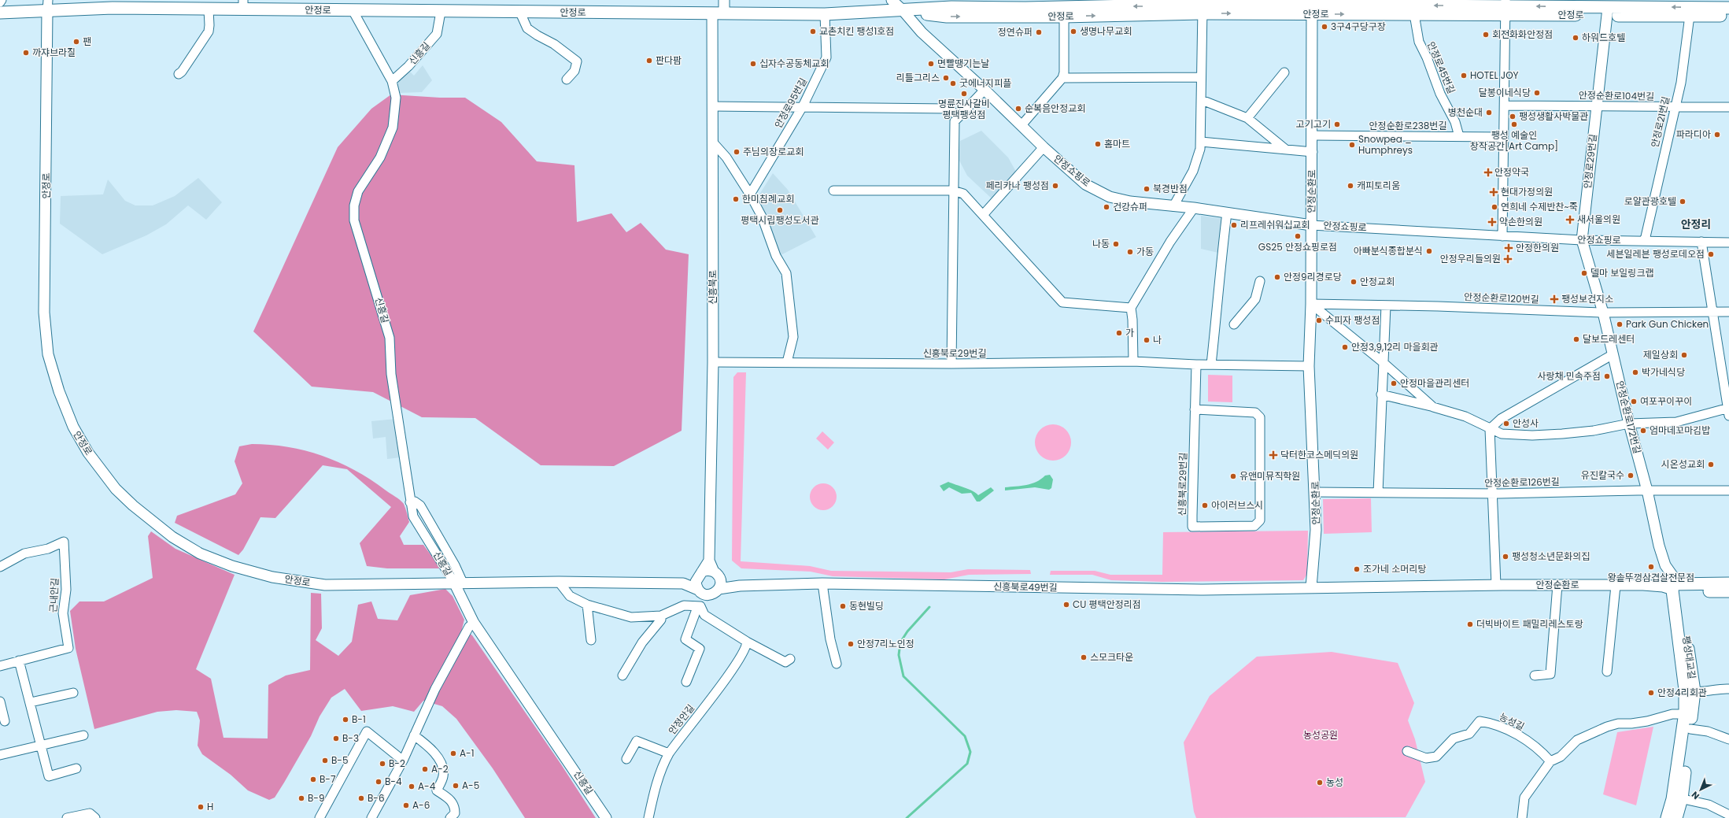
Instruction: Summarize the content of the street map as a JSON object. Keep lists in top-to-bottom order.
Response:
{
  "streets": {
    "main road": ["안정로", "안정순환로", "팽성대교길"],
    "street": [
      "신흥길",
      "안정로45번길",
      "안정순환로104번길",
      "안정로95번길",
      "안정로21번길",
      "안정순환로238번길",
      "안정로29번길",
      "안정쇼핑로",
      "신흥북로",
      "안정순환로120번길",
      "신흥북로29번길",
      "안정순환로172번길",
      "안정순환로126번길",
      "신흥북로49번길",
      "근내안길",
      "안정안길",
      "농성길"
    ]
  },
  "crossings": [
    ["안정로", "신흥길"],
    ["안정로", "안정로45번길"],
    ["안정로", "안정로95번길"],
    ["안정로", "안정로21번길"],
    ["안정로", "안정로29번길"],
    ["안정로", "안정쇼핑로"],
    ["안정로", "안정순환로"],
    ["안정로", "신흥북로"],
    ["안정로45번길", "안정순환로238번길"],
    ["안정순환로104번길", "안정로21번길"],
    ["안정순환로104번길", "안정로29번길"],
    ["안정로21번길", "안정쇼핑로"],
    ["안정순환로238번길", "안정순환로"],
    ["안정로29번길", "안정쇼핑로"],
    ["안정로29번길", "안정순환로172번길"],
    ["안정쇼핑로", "안정순환로"],
    ["안정쇼핑로", "안정순환로172번길"],
    ["안정순환로", "안정순환로120번길"],
    ["안정순환로", "신흥북로29번길"],
    ["안정순환로", "안정순환로172번길"],
    ["안정순환로", "안정순환로126번길"],
    ["안정순환로", "신흥북로49번길"],
    ["안정순환로", "팽성대교길"],
    ["신흥북로", "신흥북로29번길"],
    ["안정순환로120번길", "안정순환로172번길"],
    ["안정순환로172번길", "안정순환로126번길"],
    ["안정순환로172번길", "팽성대교길"]
  ],
  "districts": ["안정리"],
  "parks": ["농성공원"],
  "places": {
    "other": [
      "3구4구당구장",
      "교촌치킨 팽성1호점",
      "생명나무교회",
      "정연슈퍼",
      "회전화화안정점",
      "하워드호텔",
      "팬",
      "까쟈브라질",
      "판다팜",
      "십자수공동체교회",
      "면빨땡기는날",
      "HOTEL JOY",
      "리틀그리스",
      "굿에너지피플",
      "달봉이네식당",
      "명륜진사갈비 평택팽성점",
      "순복음안정교회",
      "병천순대",
      "팽성생활사박물관",
      "고기고기",
      "팽성 예술인 창작공간[Art Camp]",
      "파라디아",
      "홈마트",
      "Snowpea _ Humphreys",
      "주님의장로교회",
      "페리카나 팽성점",
      "캐피토리움",
      "북경반점",
      "한미침례교회",
      "로얄관광호텔",
      "건강슈퍼",
      "연희네 수제반찬~죽",
      "평택시립팽성도서관",
      "리프레쉬워십교회",
      "GS25 안정쇼핑로점",
      "나동",
      "아빠분식종합분식",
      "가동",
      "세븐일레븐 팽성로데오점",
      "델마 보일링크랩",
      "안정9리경로당",
      "안정교회",
      "수피자 팽성점",
      "Park Gun Chicken",
      "가",
      "달보드레센터",
      "나",
      "안정3,9,12리 마을회관",
      "제일상회",
      "박가네식당",
      "사랑채 민속주점",
      "안정마을관리센터",
      "여포꾸이꾸이",
      "안성사",
      "엄마네꼬마김밥",
      "시온성교회",
      "유진칼국수",
      "유앤미뮤직학원",
      "아이러브스시",
      "팽성청소년문화의집",
      "왕솥뚜껑삼겹살전문점",
      "조가네 소머리탕",
      "CU 평택안정리점",
      "동현빌딩",
      "더빅바이트 패밀리레스토랑",
      "안정7리노인정",
      "스모크타운",
      "안정4리회관",
      "B-1",
      "B-3",
      "A-1",
      "B-5",
      "B-2",
      "A-2",
      "B-7",
      "B-4",
      "농성",
      "A-5",
      "A-4",
      "B-9",
      "B-6",
      "A-6",
      "H"
    ],
    "health": [
      "안정약국",
      "현대가정의원",
      "새서울의원",
      "약손한의원",
      "안정한의원",
      "안정우리들의원",
      "팽성보건지소",
      "닥터한코스메딕의원"
    ]
  },
  "north": "bottom left"
}
